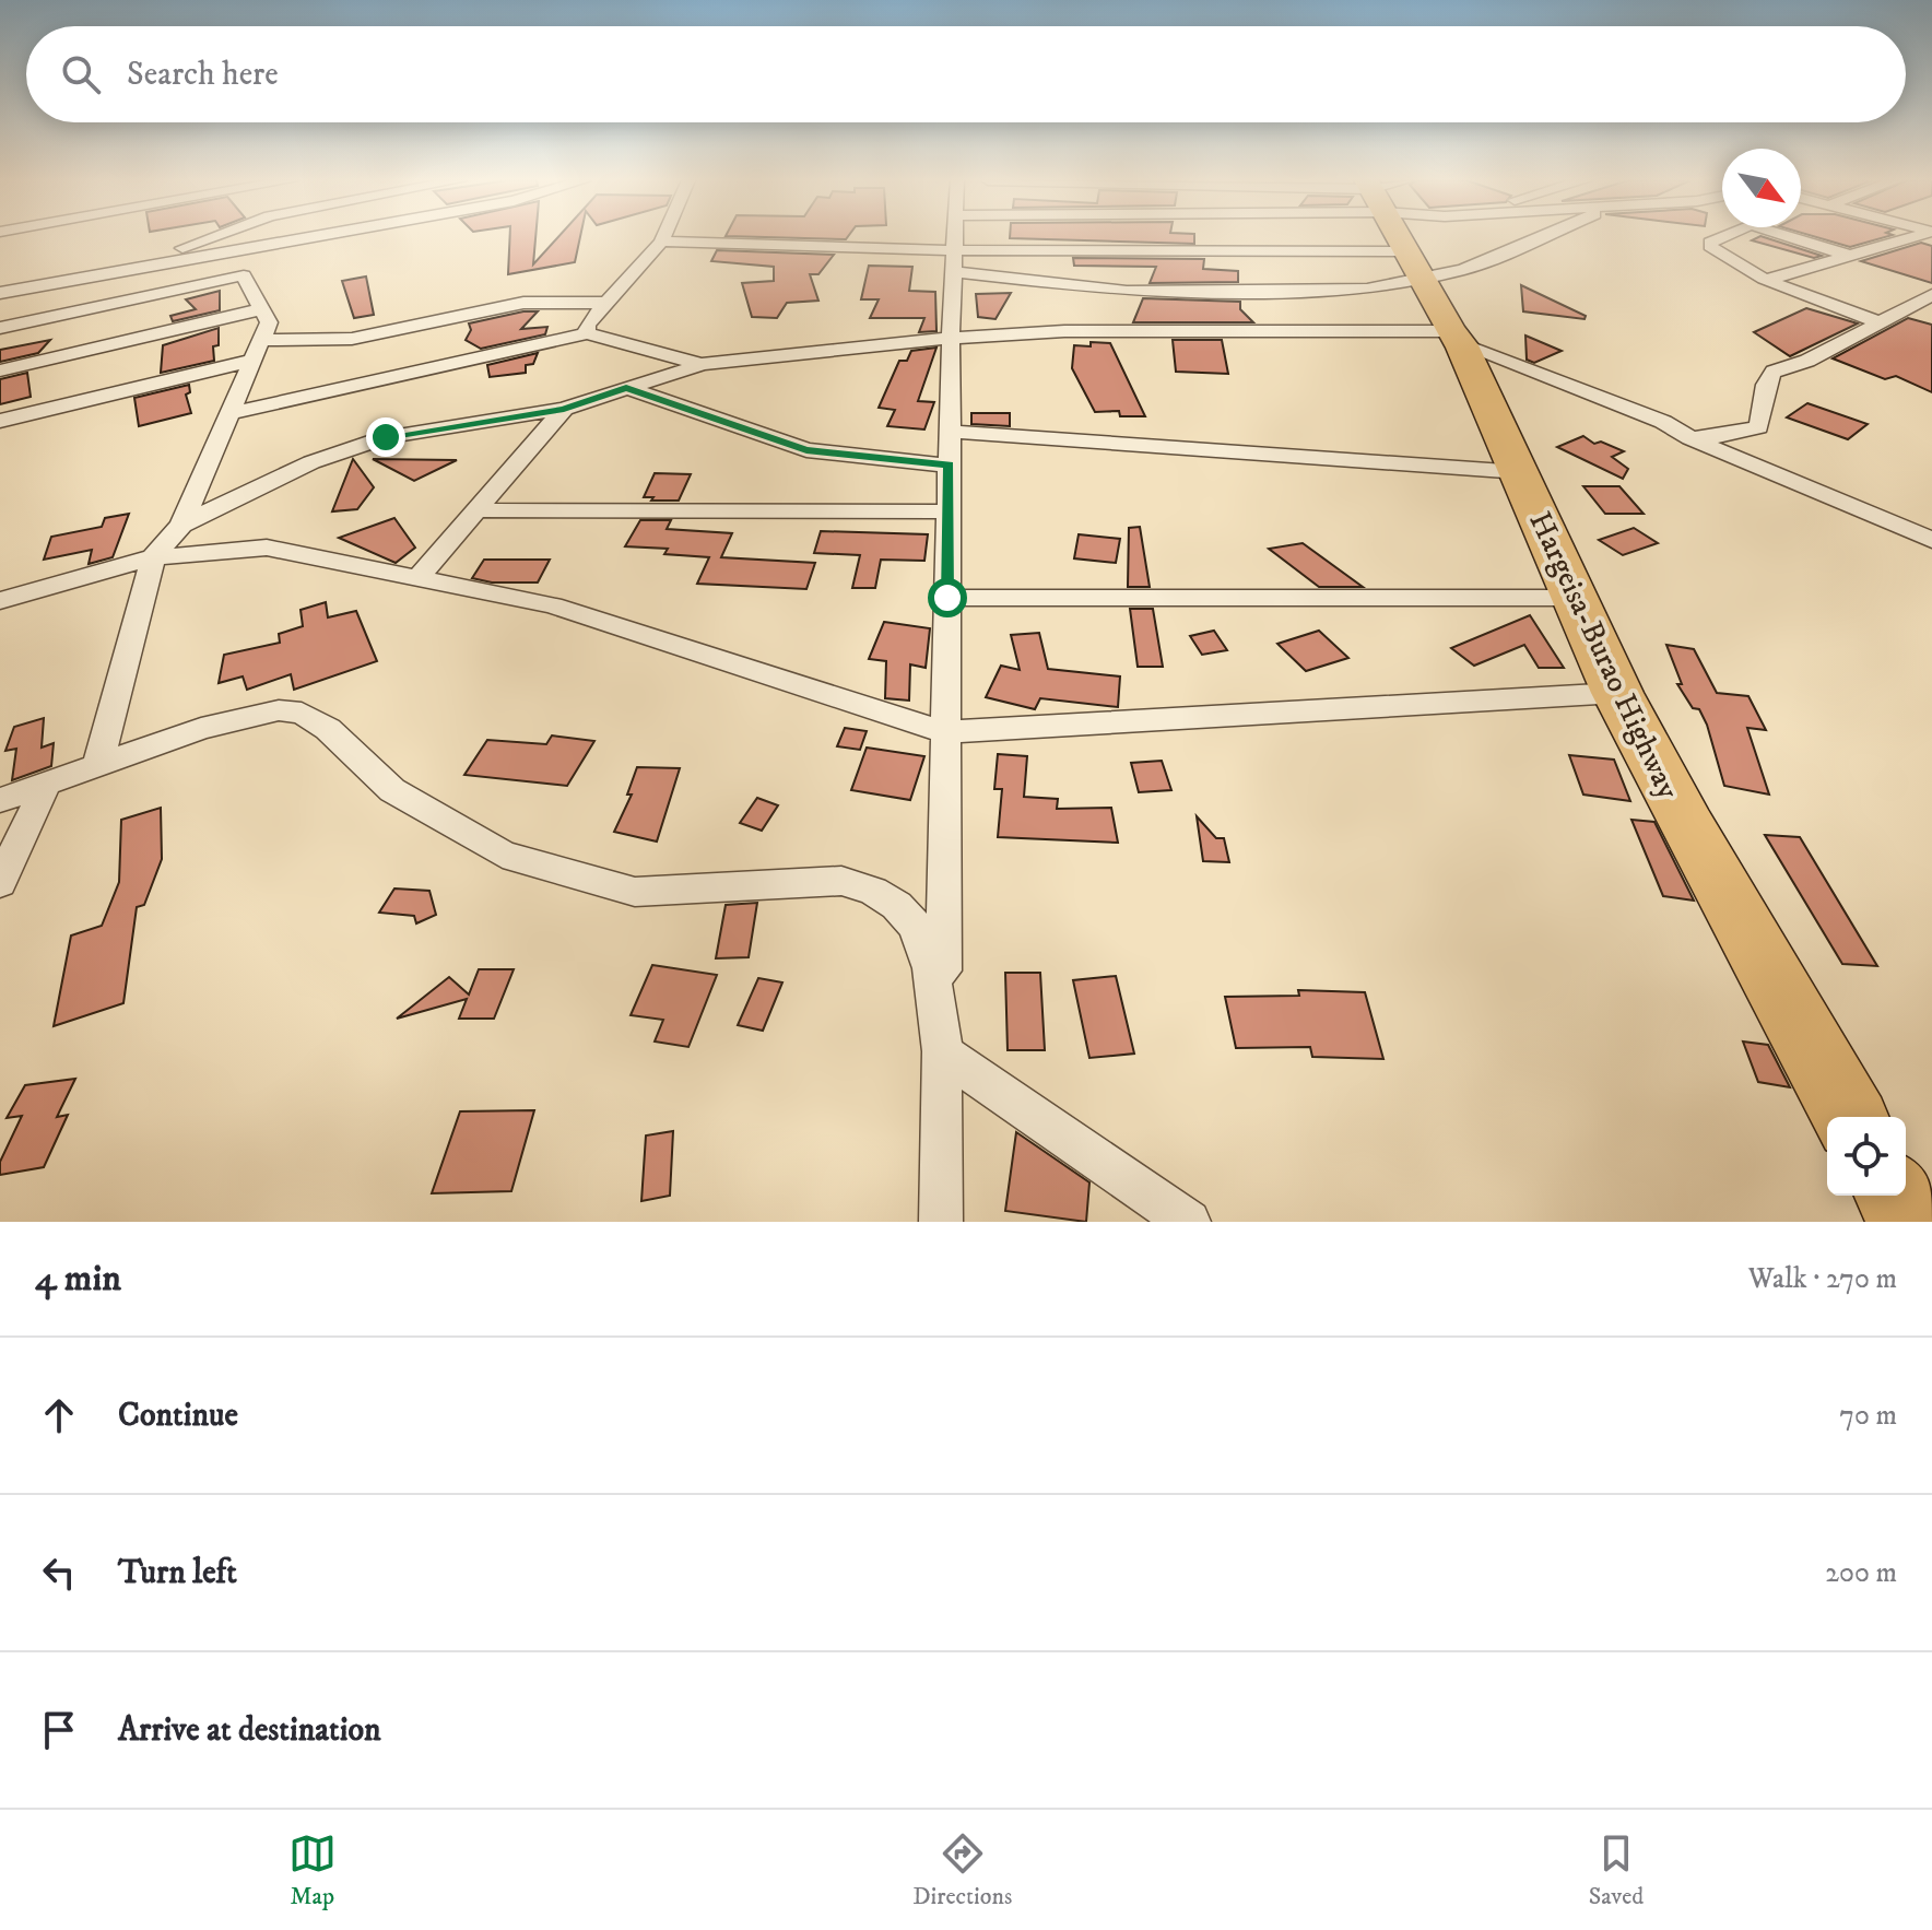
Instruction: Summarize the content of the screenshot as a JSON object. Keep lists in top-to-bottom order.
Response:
{
  "streets": {
    "highway": ["Hargeisa-Burao Highway"]
  },
  "north": "bottom right",
  "page": {
    "search": "Search here",
    "heading": ["4 min", "Walk · 270 m"],
    "list": [
      ["Continue", "70 m"],
      ["Turn left", "200 m"],
      "Arrive at destination"
    ],
    "nav": ["Map", "Directions", "Saved"]
  }
}
